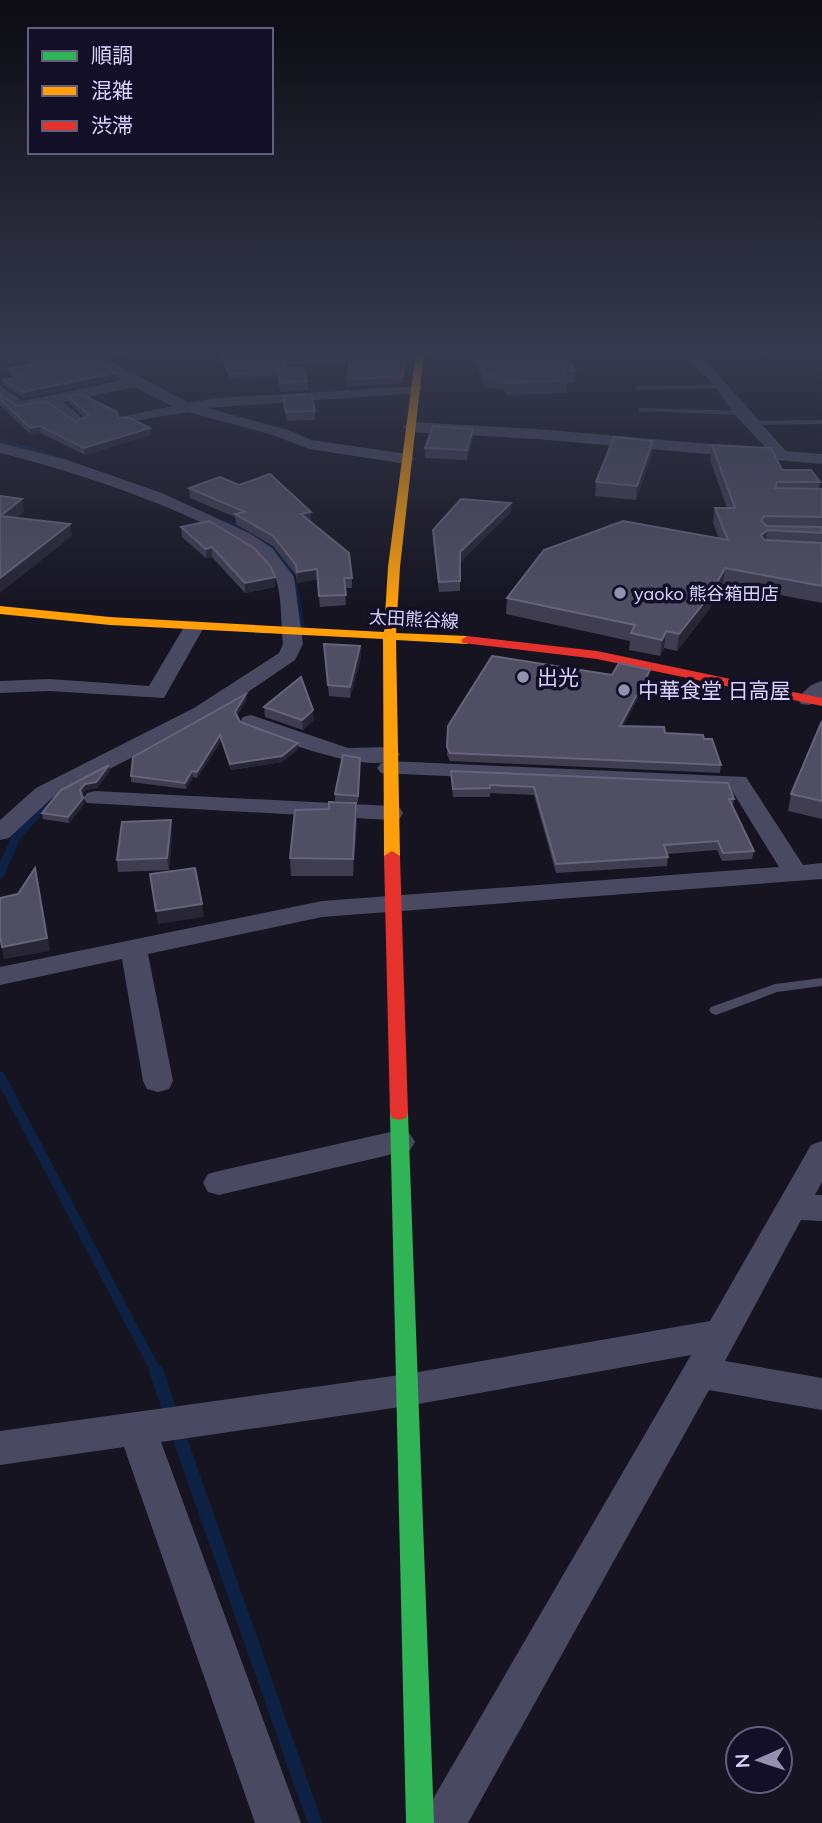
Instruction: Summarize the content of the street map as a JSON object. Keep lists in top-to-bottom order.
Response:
{
  "streets": {
    "street": ["太田熊谷線"]
  },
  "places": ["yaoko 熊谷箱田店", "出光", "中華食堂 日高屋"],
  "legend": ["順調", "混雑", "渋滞"],
  "north": "left"
}
